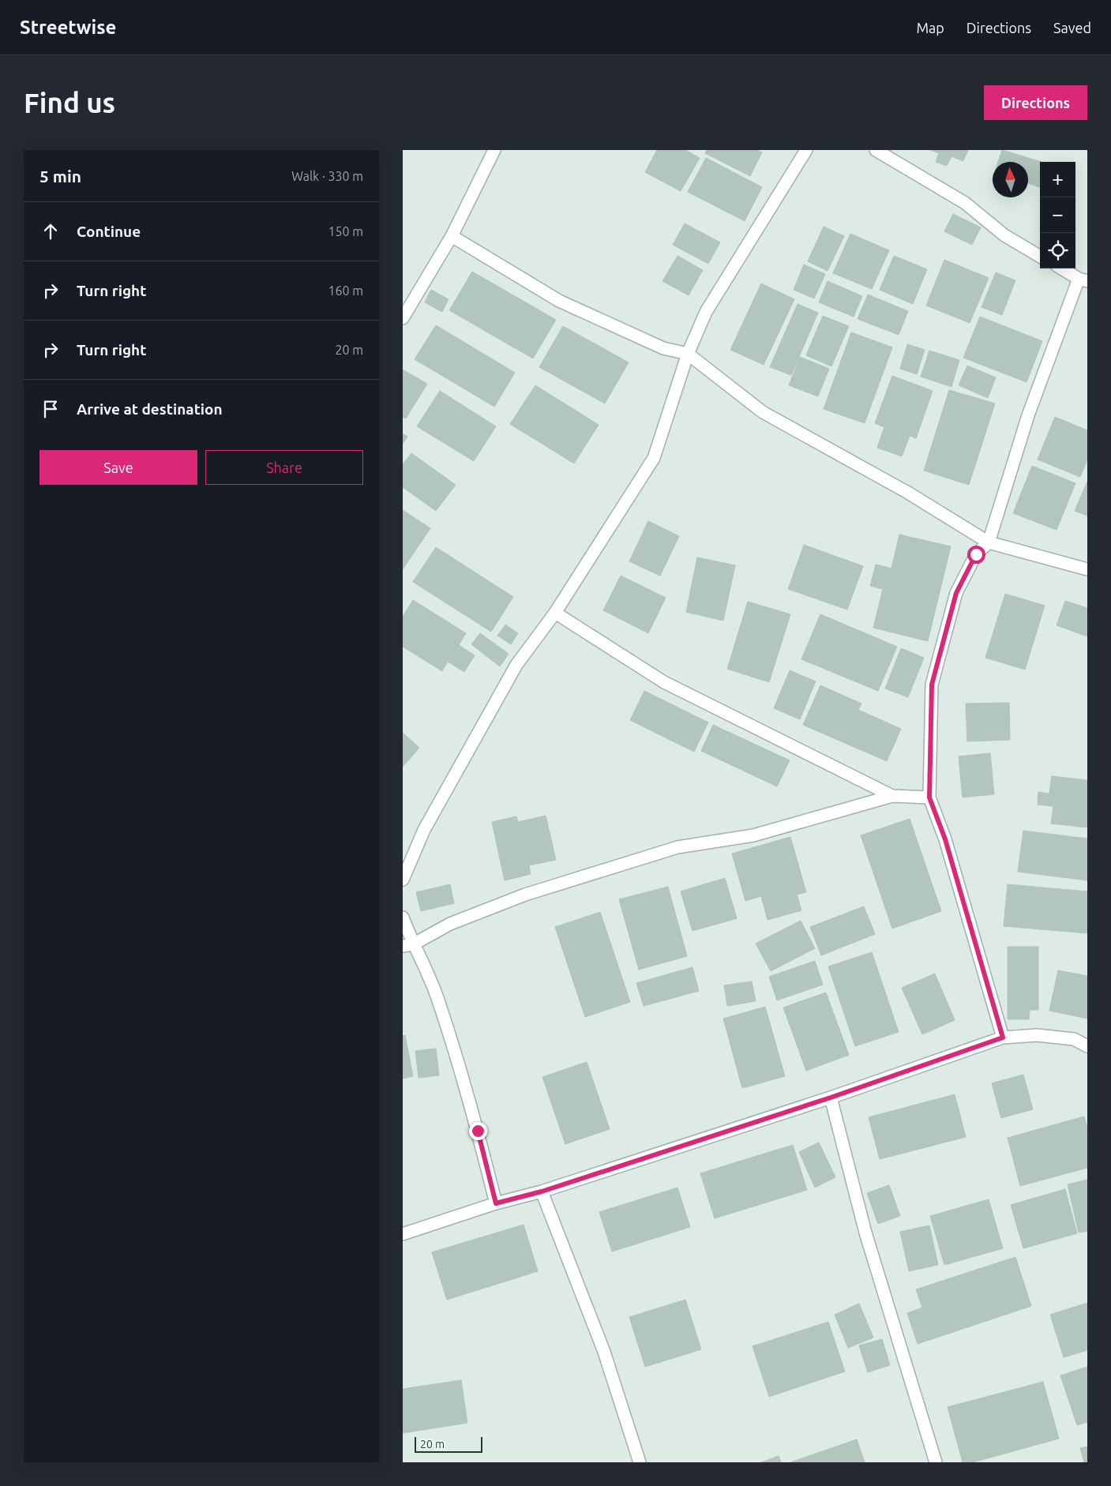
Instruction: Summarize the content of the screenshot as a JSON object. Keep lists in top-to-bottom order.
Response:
{
  "scale_bar": "20 m",
  "north": "top",
  "page": {
    "header": "Streetwise",
    "nav": ["Map", "Directions", "Saved"],
    "buttons": [
      "Directions",
      ["Save", "Share"]
    ],
    "title": "Find us",
    "heading": ["5 min", "Walk · 330 m"],
    "map_buttons": ["+", "−"],
    "list": [
      ["Continue", "150 m"],
      ["Turn right", "160 m"],
      ["Turn right", "20 m"],
      "Arrive at destination"
    ],
    "scale": "20 m"
  }
}
